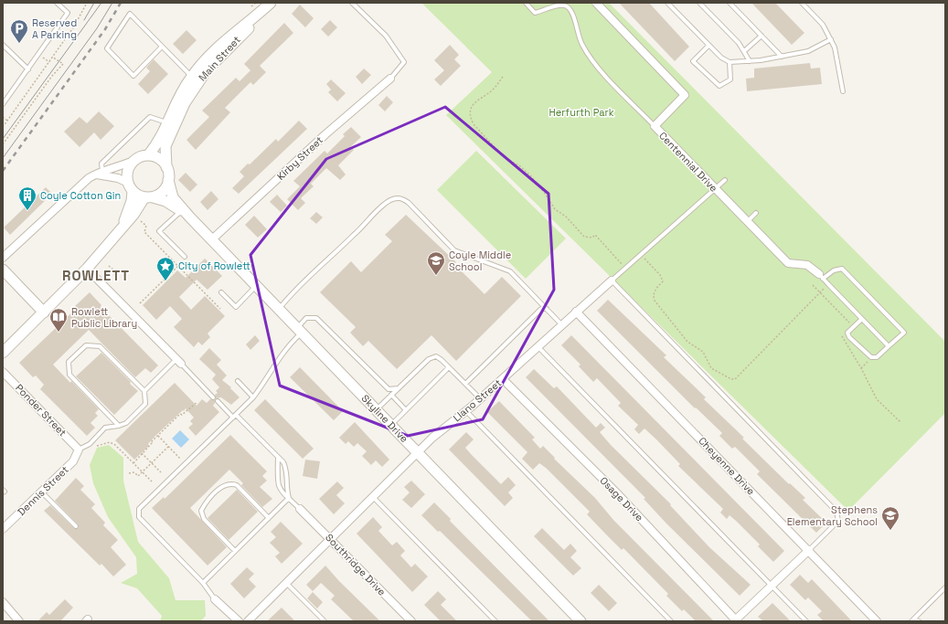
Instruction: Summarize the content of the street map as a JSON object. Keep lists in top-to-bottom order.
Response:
{
  "streets": {
    "street": [
      "Main Street",
      "Kirby Street",
      "Centennial Drive",
      "Llano Street",
      "Ponder Street",
      "Skyline Drive",
      "Cheyenne Drive",
      "Dennis Street",
      "Osage Drive",
      "Southridge Drive"
    ]
  },
  "crossings": [
    ["Main Street", "Skyline Drive"],
    ["Kirby Street", "Skyline Drive"],
    ["Centennial Drive", "Llano Street"],
    ["Llano Street", "Skyline Drive"],
    ["Llano Street", "Cheyenne Drive"],
    ["Llano Street", "Osage Drive"],
    ["Llano Street", "Southridge Drive"],
    ["Ponder Street", "Dennis Street"]
  ],
  "districts": ["ROWLETT"],
  "parks": ["Herfurth Park"],
  "places": {
    "parking": ["Reserved A Parking"],
    "building": ["Coyle Cotton Gin"],
    "school or university": ["Coyle Middle School", "Stephens Elementary School"],
    "place": ["City of Rowlett"],
    "library": ["Rowlett Public Library"]
  }
}
